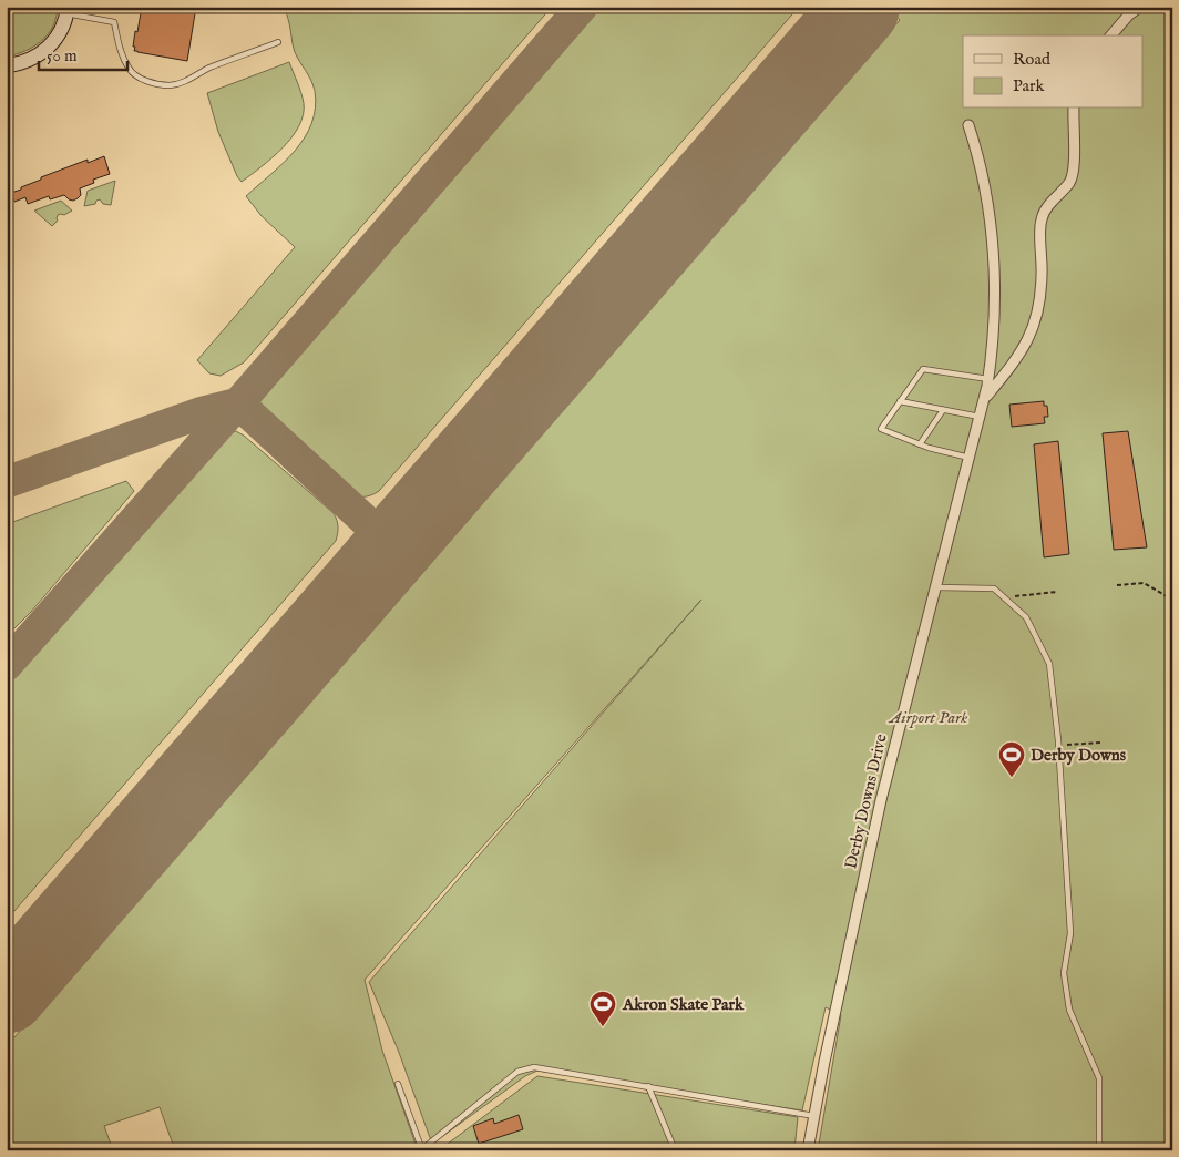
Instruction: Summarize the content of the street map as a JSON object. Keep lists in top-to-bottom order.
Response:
{
  "streets": {
    "street": ["Derby Downs Drive"]
  },
  "parks": ["Airport Park"],
  "places": {
    "sports": ["Derby Downs", "Akron Skate Park"]
  },
  "legend": ["Road", "Park"],
  "scale_bar": "50 m"
}
